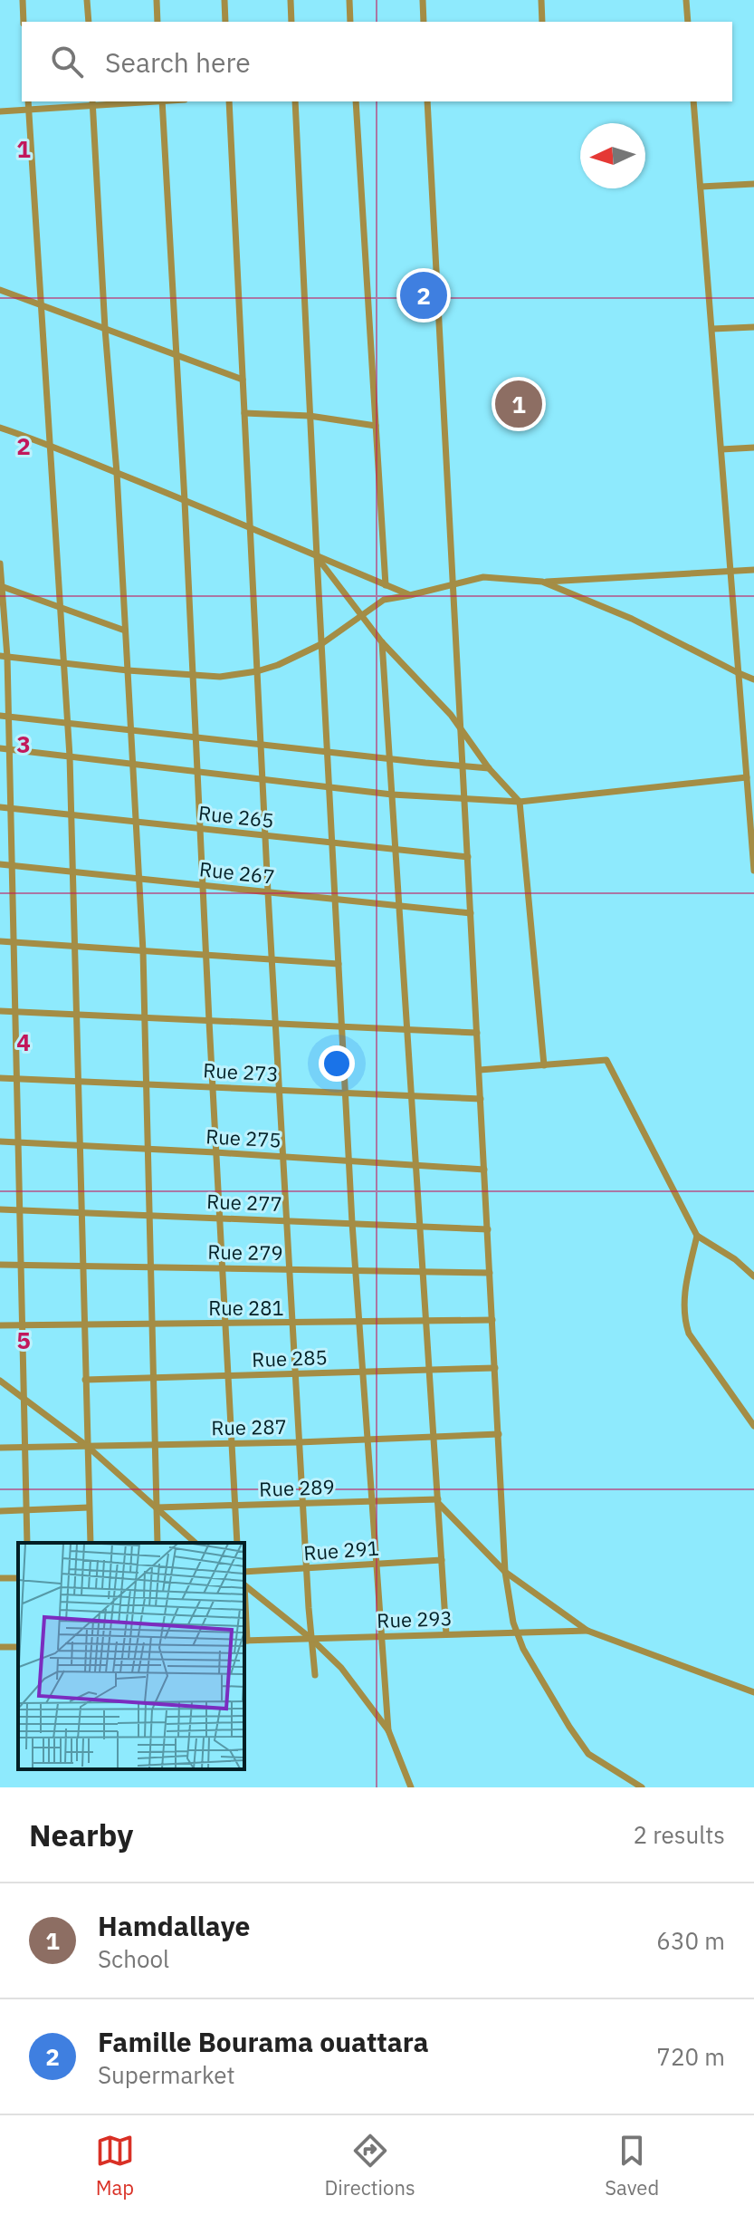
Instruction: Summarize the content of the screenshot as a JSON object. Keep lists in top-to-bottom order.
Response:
{
  "streets": {
    "street": [
      "Rue 265",
      "Rue 267",
      "Rue 273",
      "Rue 275",
      "Rue 277",
      "Rue 279",
      "Rue 281",
      "Rue 285",
      "Rue 287",
      "Rue 289",
      "Rue 291",
      "Rue 293"
    ]
  },
  "north": "left",
  "page": {
    "search": "Search here",
    "pins": ["2", "1"],
    "heading": ["Nearby", "2 results"],
    "list": [
      {
        "mark": "1",
        "name": "Hamdallaye",
        "note": "School",
        "value": "630 m"
      },
      {
        "mark": "2",
        "name": "Famille Bourama ouattara",
        "note": "Supermarket",
        "value": "720 m"
      }
    ],
    "nav": ["Map", "Directions", "Saved"]
  },
  "grid": {
    "rows": [
      "1",
      "2",
      "3",
      "4",
      "5"
    ]
  }
}
